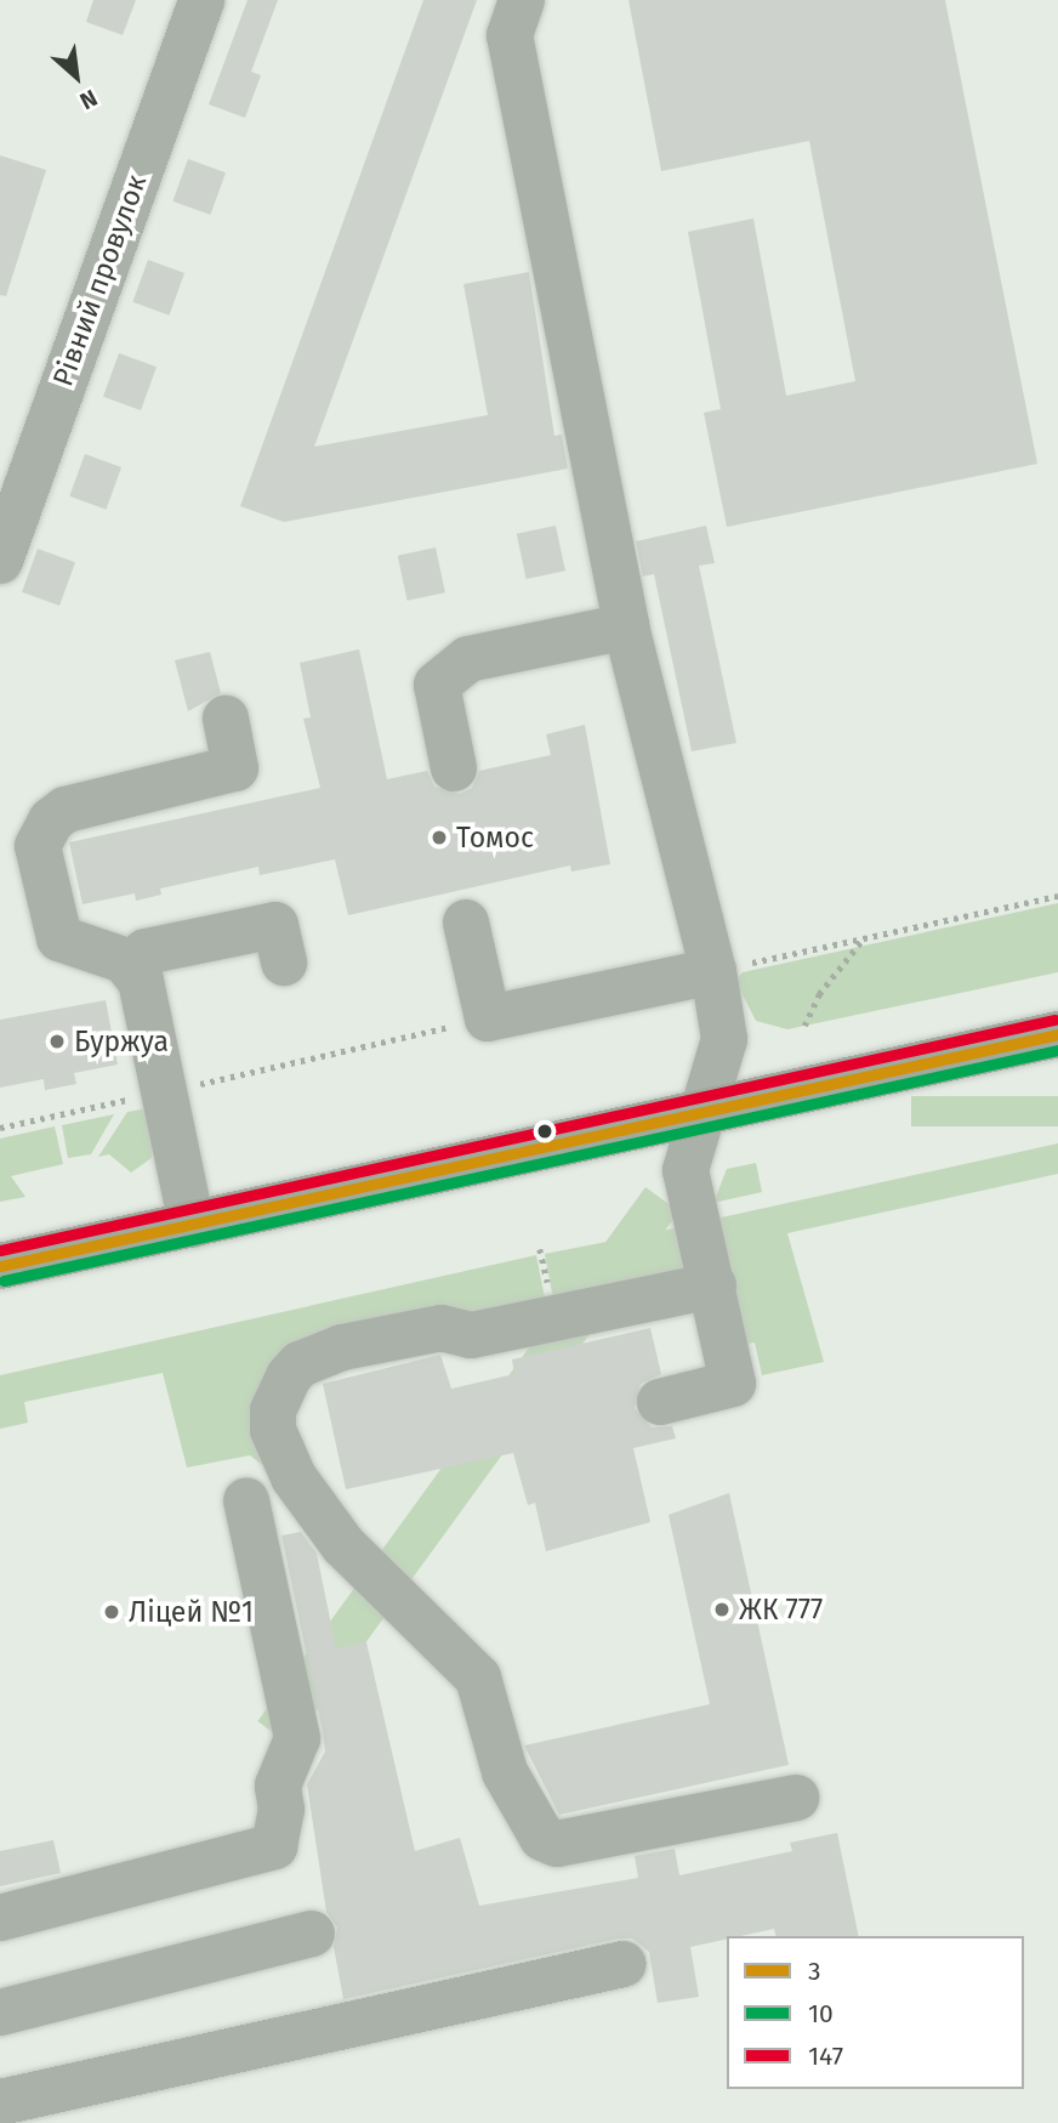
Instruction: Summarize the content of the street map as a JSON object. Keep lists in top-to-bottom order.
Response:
{
  "streets": {
    "street": ["Рівний провулок"]
  },
  "places": [
    "Томос",
    "Буржуа",
    "ЖК 777",
    "Ліцей №1"
  ],
  "lines": ["transit line 147", "transit line 3", "transit line 10"],
  "legend": ["3", "10", "147"],
  "north": "bottom right"
}
